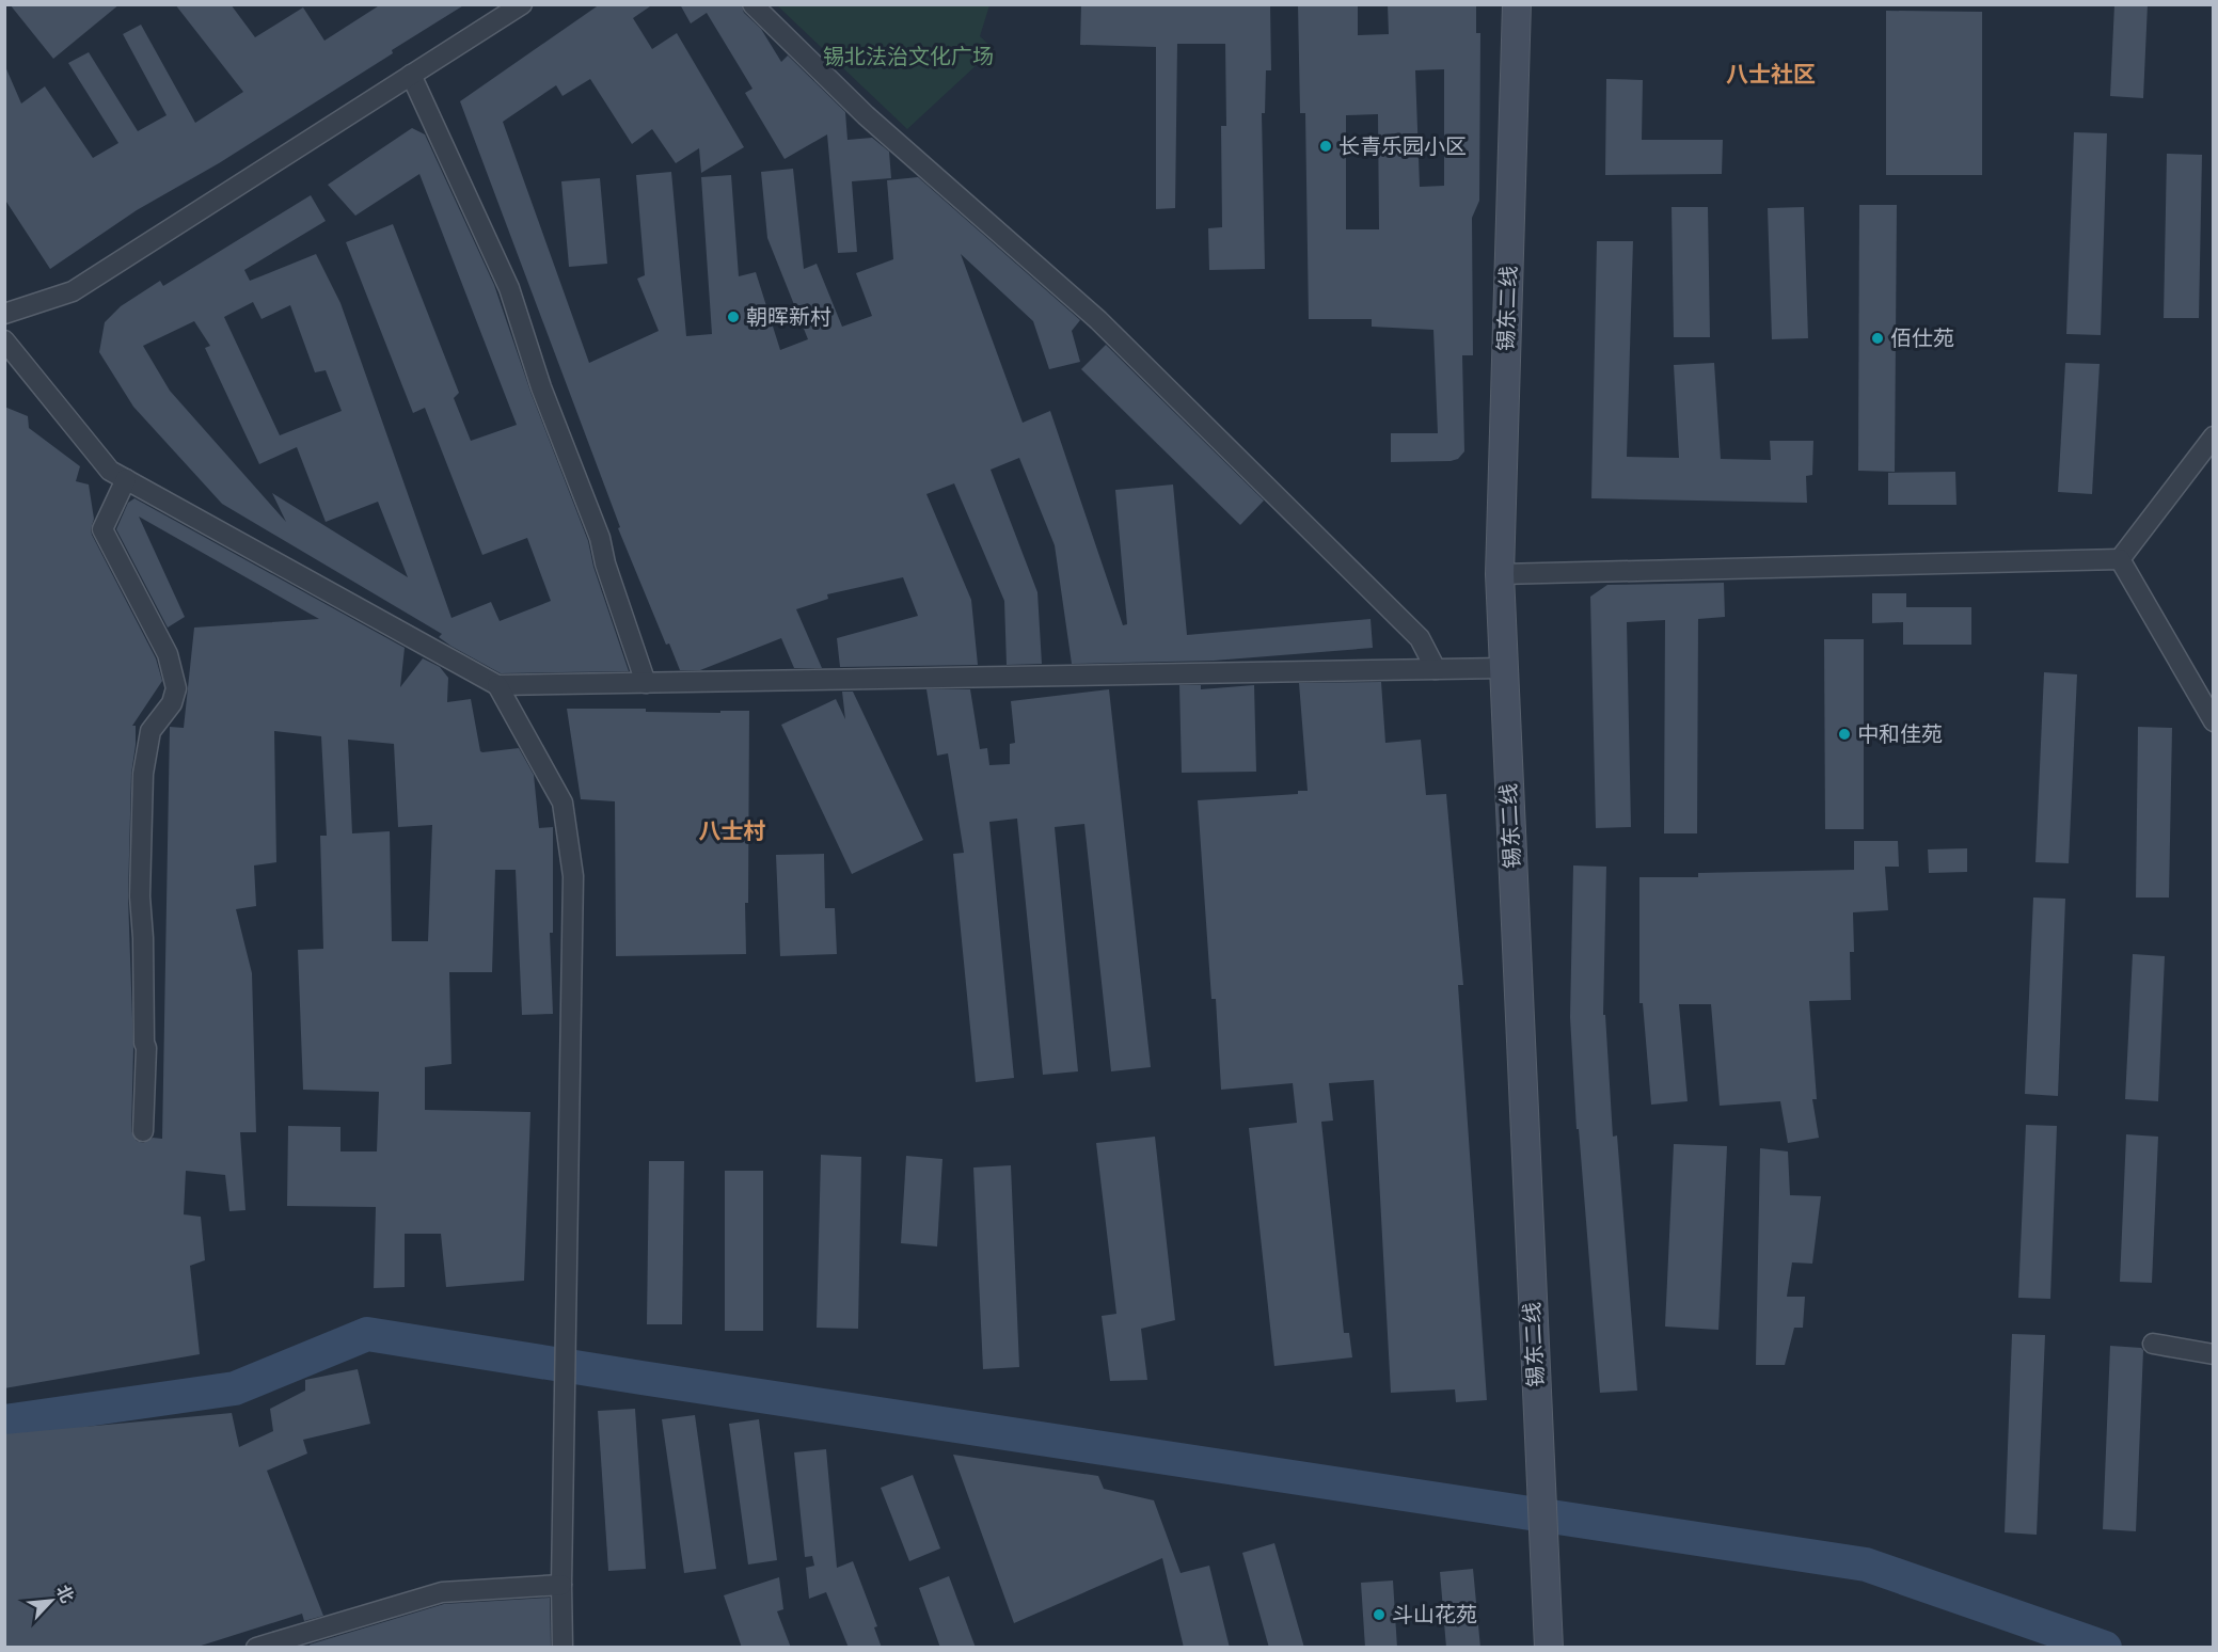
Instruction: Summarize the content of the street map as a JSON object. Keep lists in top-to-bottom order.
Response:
{
  "streets": {
    "main road": ["锡东二线"]
  },
  "districts": ["八士社区", "八士村"],
  "parks": ["锡北法治文化广场"],
  "places": [
    "长青乐园小区",
    "朝晖新村",
    "佰仕苑",
    "中和佳苑",
    "斗山花苑"
  ],
  "north": "top right"
}
